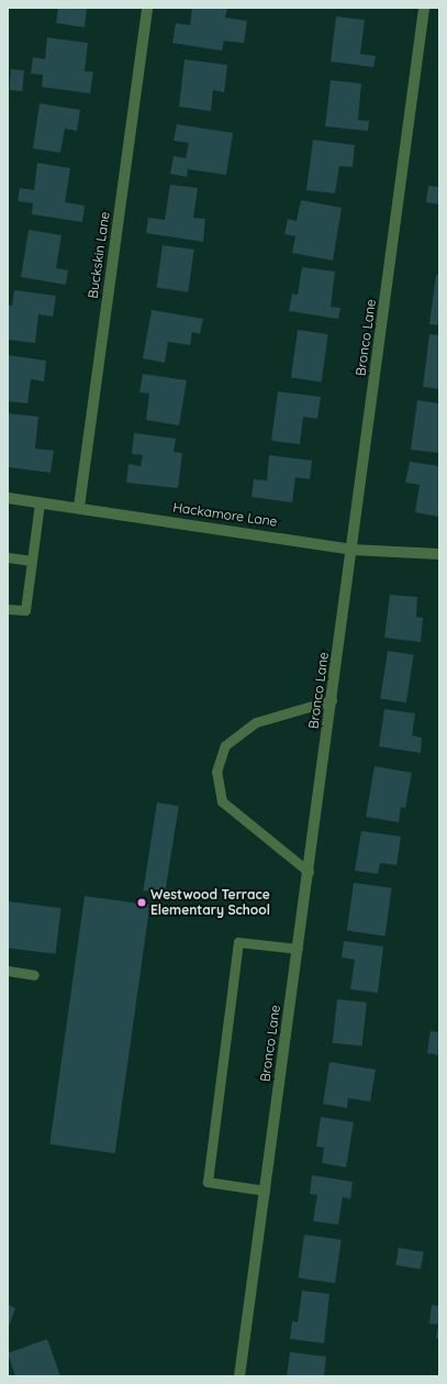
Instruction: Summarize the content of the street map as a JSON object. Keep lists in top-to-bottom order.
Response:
{
  "streets": {
    "street": ["Buckskin Lane", "Bronco Lane", "Hackamore Lane"]
  },
  "crossings": [
    ["Buckskin Lane", "Hackamore Lane"],
    ["Bronco Lane", "Hackamore Lane"]
  ],
  "places": ["Westwood Terrace Elementary School"]
}
